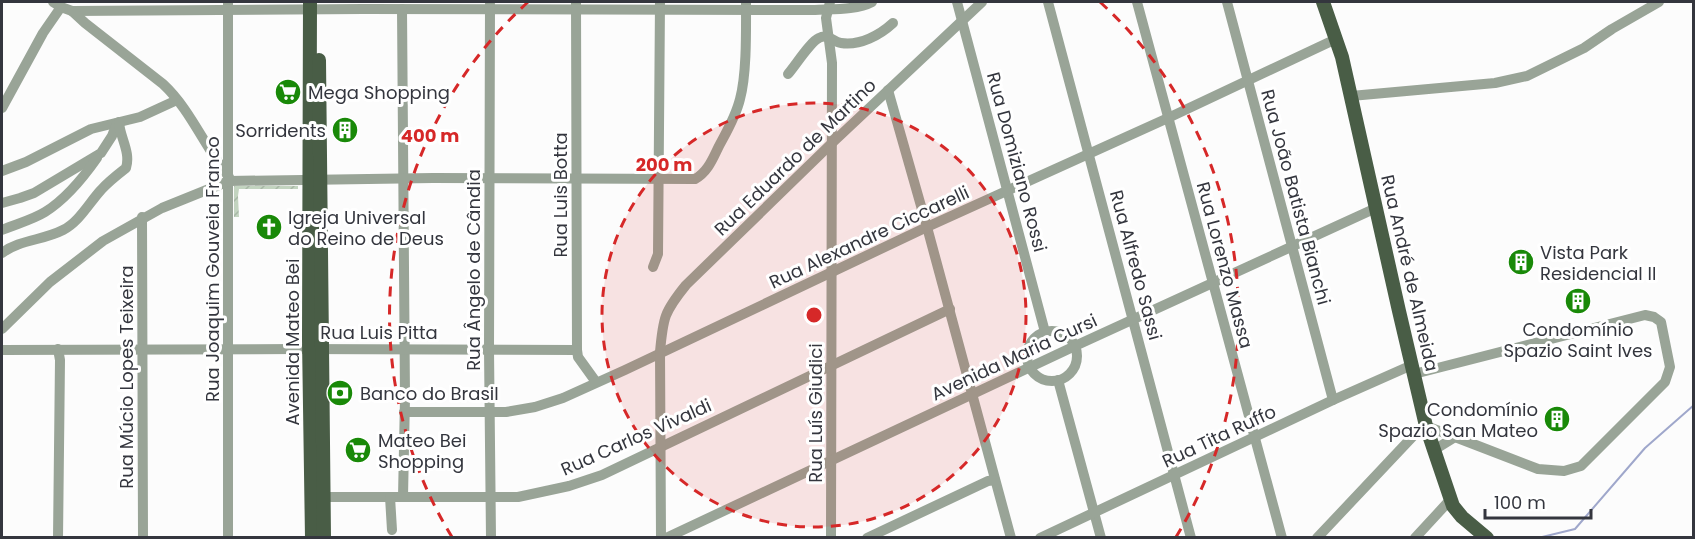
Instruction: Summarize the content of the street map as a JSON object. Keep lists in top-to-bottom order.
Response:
{
  "streets": {
    "main road": ["Rua André de Almeida", "Avenida Mateo Bei"],
    "street": [
      "Rua Eduardo de Martino",
      "Rua Domiziano Rossi",
      "Rua Luis Botta",
      "Rua João Batista Bianchi",
      "Rua Alexandre Ciccarelli",
      "Rua Alfredo Sassi",
      "Rua Lorenzo Massa",
      "Rua Joaquim Gouveia Franco",
      "Rua Ângelo de Cândia",
      "Rua Luis Pitta",
      "Avenida Maria Cursi",
      "Rua Múcio Lopes Teixeira",
      "Rua Luís Giudici",
      "Rua Tita Ruffo",
      "Rua Carlos Vivaldi"
    ]
  },
  "crossings": [
    ["Rua Eduardo de Martino", "Rua Domiziano Rossi"],
    ["Rua Eduardo de Martino", "Rua Alexandre Ciccarelli"],
    ["Rua Eduardo de Martino", "Rua Luís Giudici"],
    ["Rua Eduardo de Martino", "Rua Carlos Vivaldi"],
    ["Rua Domiziano Rossi", "Rua Alexandre Ciccarelli"],
    ["Rua Luis Botta", "Rua Alexandre Ciccarelli"],
    ["Rua Luis Botta", "Rua Luis Pitta"],
    ["Rua João Batista Bianchi", "Rua Alexandre Ciccarelli"],
    ["Rua João Batista Bianchi", "Avenida Maria Cursi"],
    ["Rua João Batista Bianchi", "Rua Tita Ruffo"],
    ["Rua Alexandre Ciccarelli", "Rua Alfredo Sassi"],
    ["Rua Alexandre Ciccarelli", "Rua Lorenzo Massa"],
    ["Rua Alexandre Ciccarelli", "Rua Ângelo de Cândia"],
    ["Rua Alexandre Ciccarelli", "Rua André de Almeida"],
    ["Rua Alexandre Ciccarelli", "Rua Luís Giudici"],
    ["Rua Alfredo Sassi", "Avenida Maria Cursi"],
    ["Rua Alfredo Sassi", "Rua Tita Ruffo"],
    ["Rua Lorenzo Massa", "Avenida Maria Cursi"],
    ["Rua Lorenzo Massa", "Rua Tita Ruffo"],
    ["Rua Joaquim Gouveia Franco", "Rua Luis Pitta"],
    ["Rua Ângelo de Cândia", "Rua Luis Pitta"],
    ["Rua Ângelo de Cândia", "Rua Carlos Vivaldi"],
    ["Rua André de Almeida", "Avenida Maria Cursi"],
    ["Rua André de Almeida", "Rua Tita Ruffo"],
    ["Rua Luis Pitta", "Avenida Mateo Bei"],
    ["Rua Luis Pitta", "Rua Múcio Lopes Teixeira"],
    ["Avenida Mateo Bei", "Rua Carlos Vivaldi"],
    ["Avenida Maria Cursi", "Rua Luís Giudici"],
    ["Rua Luís Giudici", "Rua Carlos Vivaldi"]
  ],
  "places": {
    "supermarket": ["Mega Shopping", "Mateo Bei Shopping"],
    "building": [
      "Sorridents",
      "Vista Park Residencial II",
      "Condomínio Spazio Saint Ives",
      "Condomínio Spazio San Mateo"
    ],
    "church": ["Igreja Universal do Reino de Deus"],
    "bank": ["Banco do Brasil"]
  },
  "scale_bar": "100 m",
  "rings": ["400 m", "200 m"]
}
